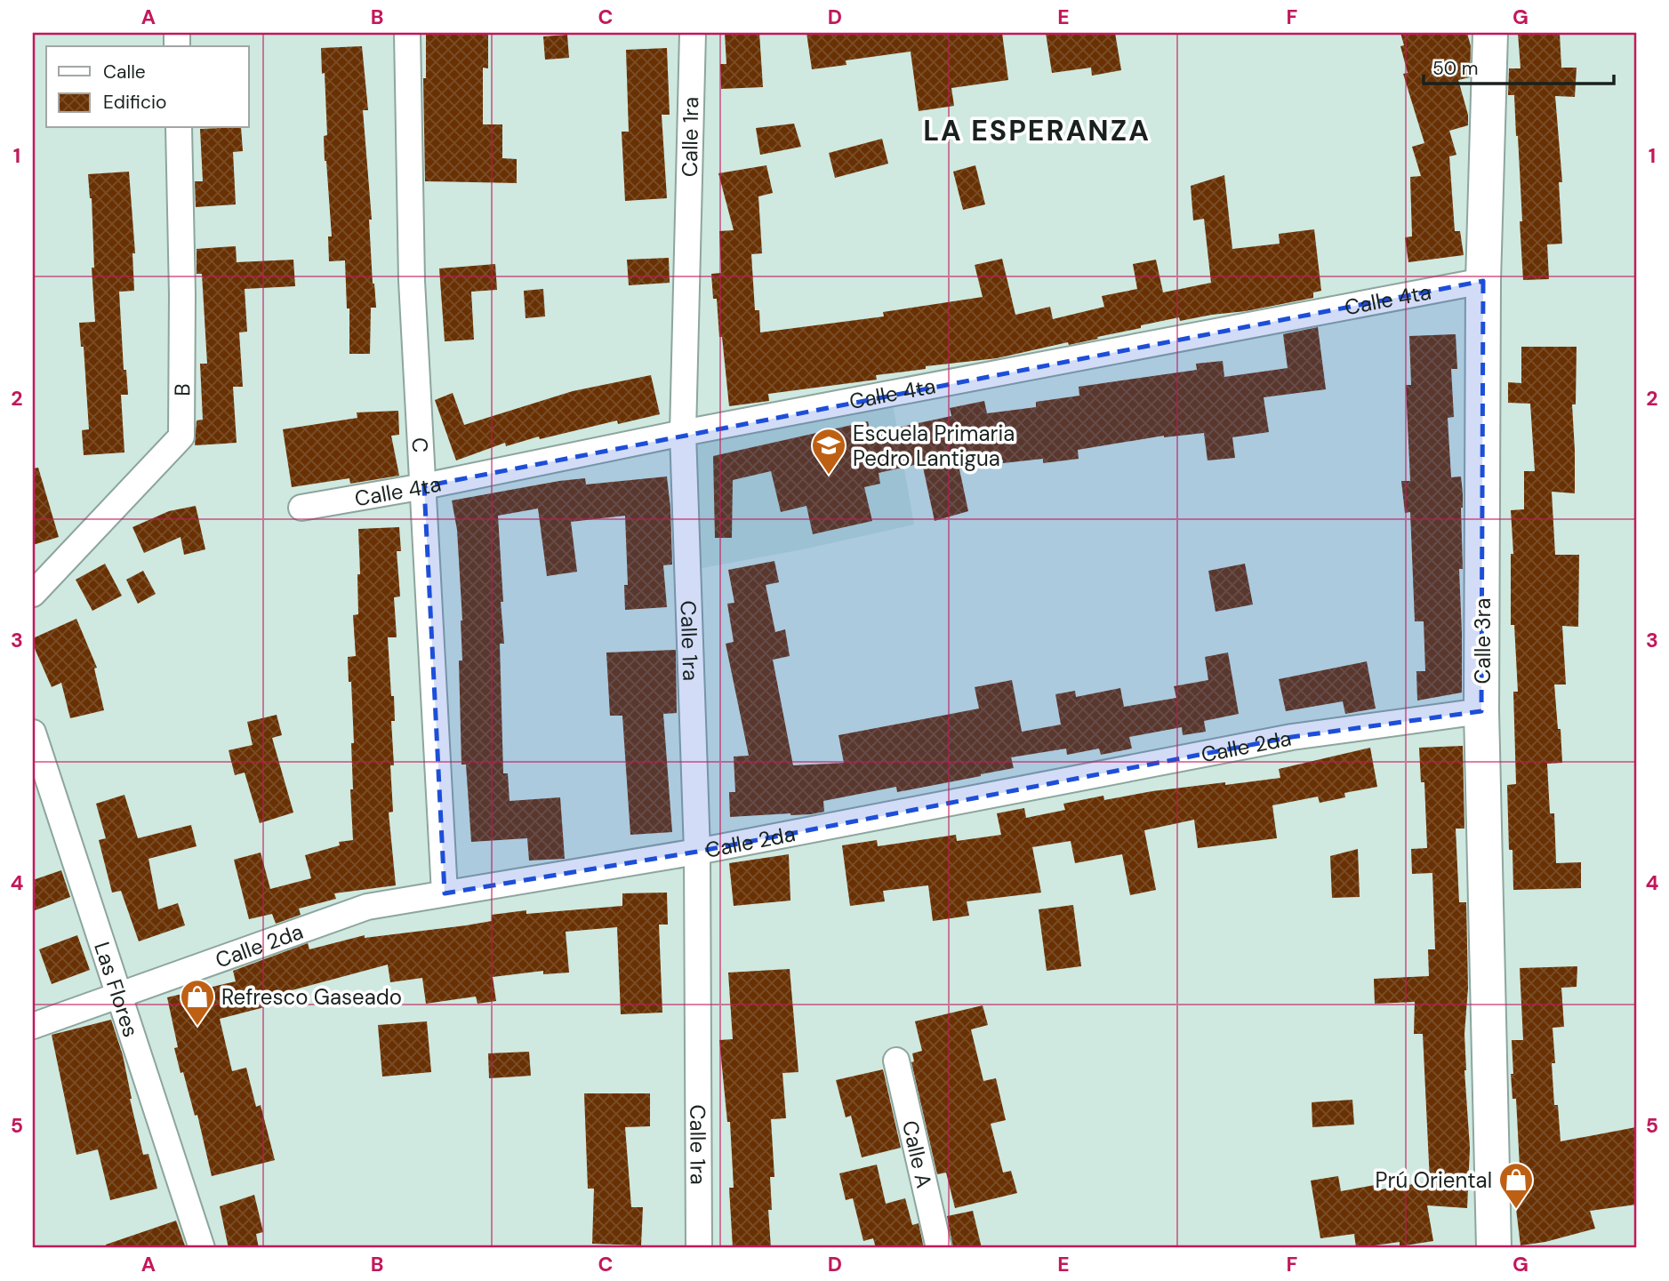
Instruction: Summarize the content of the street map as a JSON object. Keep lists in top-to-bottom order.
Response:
{
  "streets": {
    "street": [
      "Calle 1ra",
      "Calle 4ta",
      "B",
      "C",
      "Calle 3ra",
      "Calle 2da",
      "Las Flores",
      "Calle A"
    ]
  },
  "crossings": [
    ["Calle 1ra", "Calle 4ta"],
    ["Calle 1ra", "Calle 2da"],
    ["Calle 4ta", "C"],
    ["Calle 4ta", "Calle 3ra"],
    ["C", "Calle 2da"],
    ["Calle 3ra", "Calle 2da"],
    ["Calle 2da", "Las Flores"]
  ],
  "districts": ["LA ESPERANZA"],
  "places": {
    "school or university": ["Escuela Primaria Pedro Lantigua"],
    "shop": ["Refresco Gaseado", "Prú Oriental"]
  },
  "legend": ["Calle", "Edificio"],
  "scale_bar": "50 m",
  "grid": {
    "columns": [
      "A",
      "B",
      "C",
      "D",
      "E",
      "F",
      "G"
    ],
    "rows": [
      "1",
      "2",
      "3",
      "4",
      "5"
    ]
  }
}
